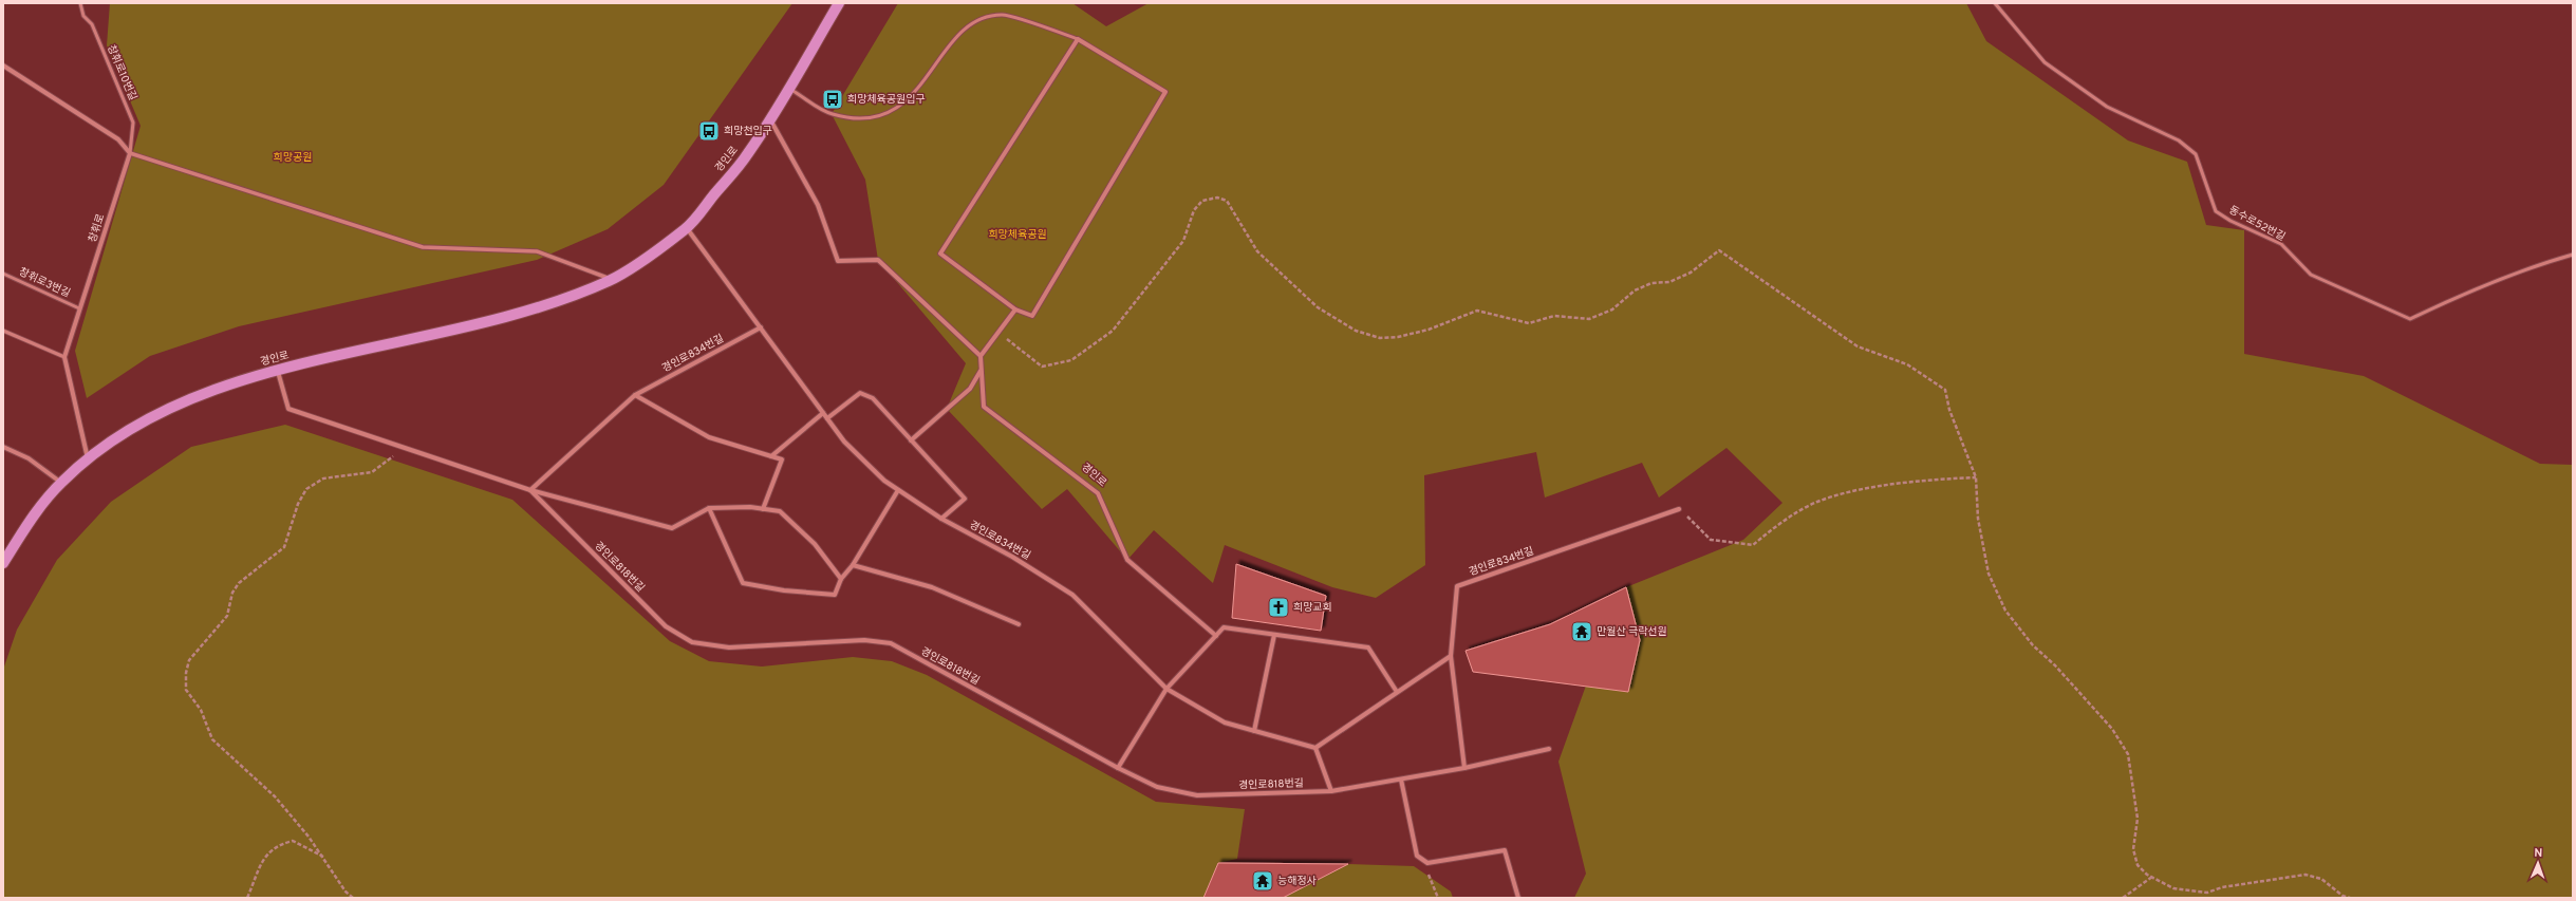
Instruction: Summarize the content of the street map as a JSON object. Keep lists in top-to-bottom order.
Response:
{
  "streets": {
    "main road": ["경인로"],
    "street": ["창휘로", "경인로834번길", "경인로818번길"],
    "lane": ["창휘로10번길", "동수로52번길", "창휘로3번길"]
  },
  "crossings": [
    ["창휘로10번길", "창휘로"],
    ["경인로", "창휘로"],
    ["경인로", "경인로834번길"],
    ["경인로", "경인로818번길"],
    ["창휘로", "창휘로3번길"]
  ],
  "parks": ["희망공원", "희망체육공원"],
  "places": {
    "bus stop": ["희망체육공원입구", "희망천입구"],
    "church": ["희망교회"],
    "temple": ["만월산 극락선원", "능해정사"]
  },
  "north": "top"
}
